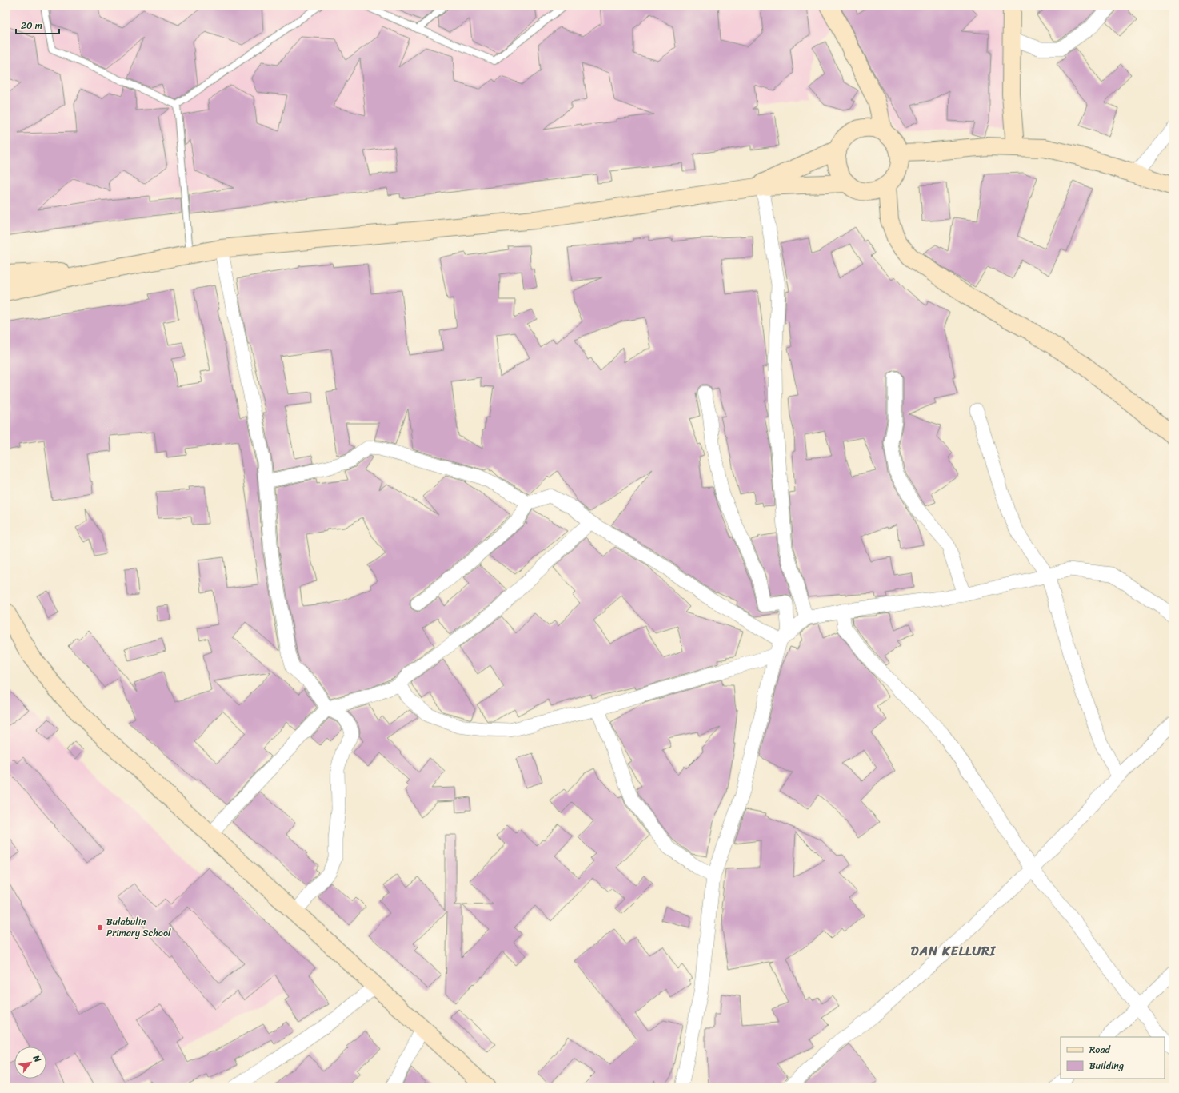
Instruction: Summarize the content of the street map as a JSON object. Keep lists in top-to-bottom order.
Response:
{
  "districts": ["DAN KELLURI"],
  "places": ["Bulabulin Primary School"],
  "legend": ["Road", "Building"],
  "scale_bar": "20 m",
  "north": "top right"
}
